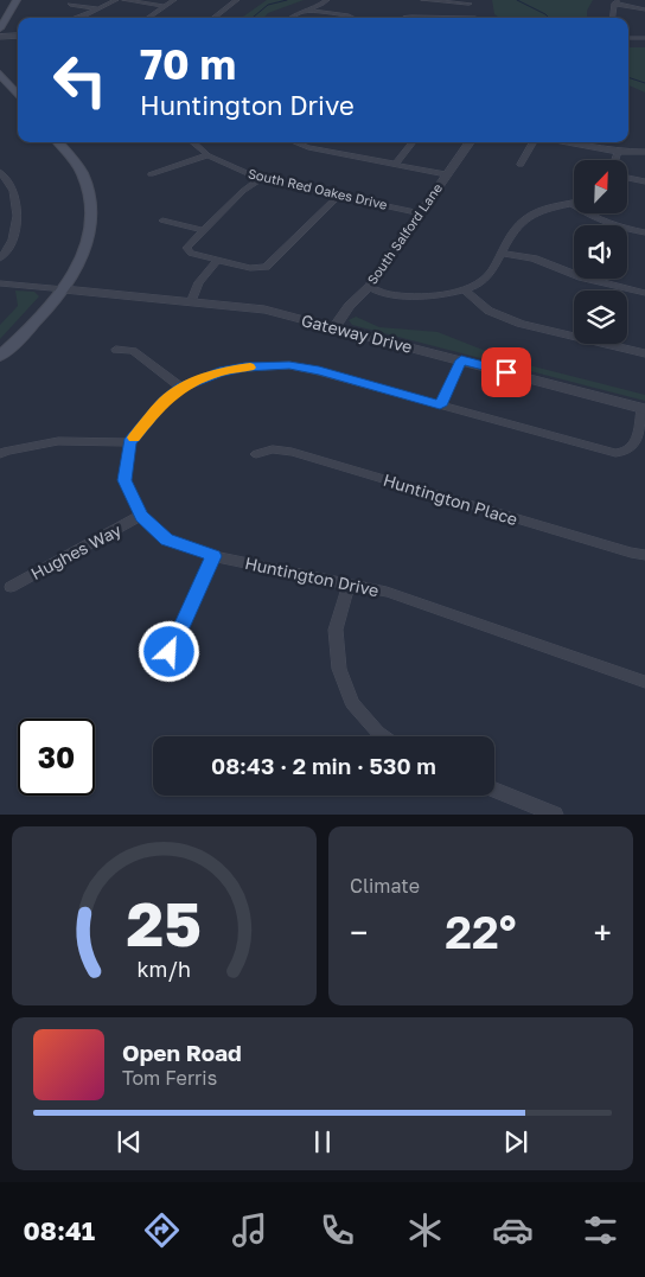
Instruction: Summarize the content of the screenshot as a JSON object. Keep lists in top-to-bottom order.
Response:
{
  "streets": {
    "street": [
      "South Red Oakes Drive",
      "South Salford Lane",
      "Gateway Drive",
      "Huntington Place",
      "Hughes Way",
      "Huntington Drive"
    ]
  },
  "crossings": [
    ["South Red Oakes Drive", "South Salford Lane"],
    ["South Salford Lane", "Gateway Drive"],
    ["Hughes Way", "Huntington Drive"]
  ],
  "north": "top right",
  "page": {
    "turn": ["70 m", "Huntington Drive"],
    "limit": "30",
    "trip": "08:43 · 2 min · 530 m",
    "tile": "Climate",
    "heat": ["−", "22°", "+"],
    "song": ["Open Road", "Tom Ferris"],
    "tabs": "08:41",
    "gauge": ["25", "km/h"]
  }
}
